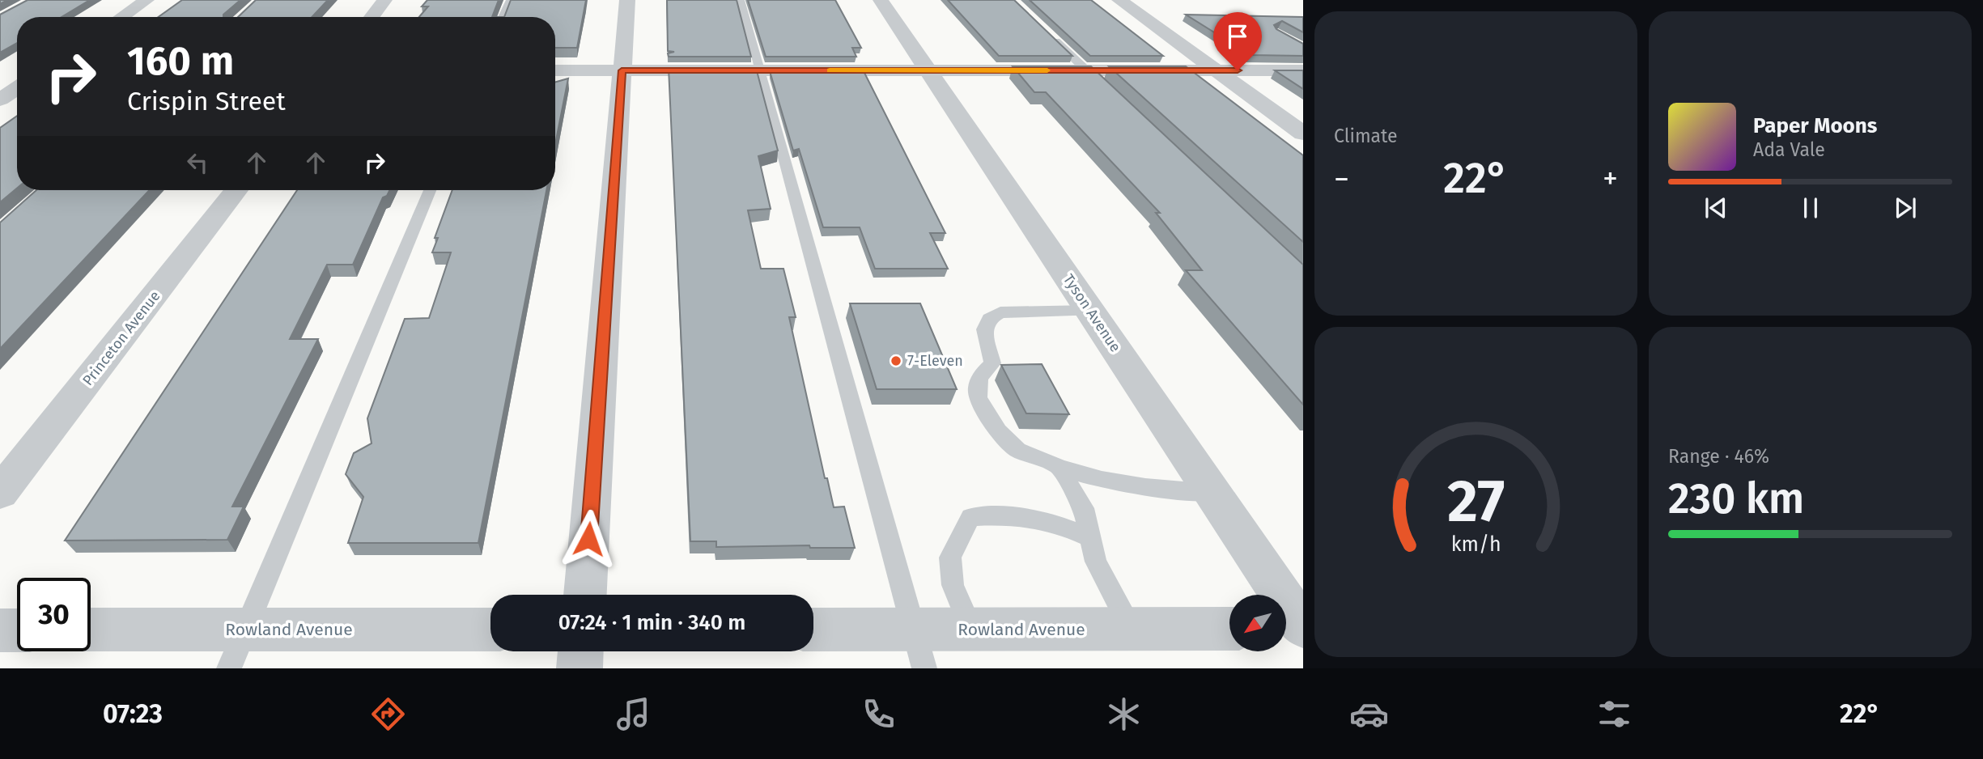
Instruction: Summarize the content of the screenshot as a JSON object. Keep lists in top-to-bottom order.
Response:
{
  "streets": {
    "street": ["Tyson Avenue", "Princeton Avenue", "Rowland Avenue"]
  },
  "places": ["7-Eleven"],
  "north": "bottom left",
  "page": {
    "tile": [
      "Climate",
      ["Range · 46%", "230 km"]
    ],
    "turn": ["160 m", "Crispin Street"],
    "song": ["Paper Moons", "Ada Vale"],
    "heat": ["−", "22°", "+"],
    "limit": "30",
    "trip": "07:24 · 1 min · 340 m",
    "tabs": ["07:23", "22°"],
    "gauge": ["27", "km/h"]
  }
}
